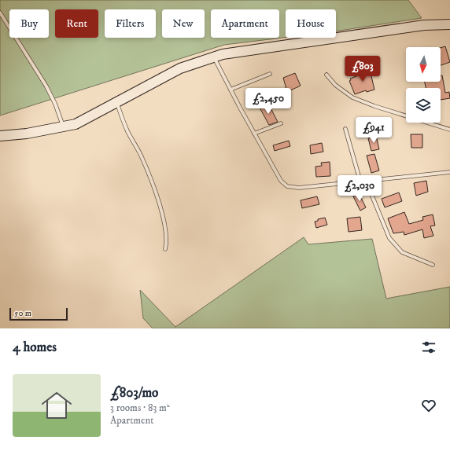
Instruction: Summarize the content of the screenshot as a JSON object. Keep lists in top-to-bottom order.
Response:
{
  "scale_bar": "50 m",
  "north": "bottom",
  "page": {
    "chip": [
      "Buy",
      "Rent",
      "Filters",
      "New",
      "Apartment",
      "House"
    ],
    "price": [
      "£803",
      "£2,450",
      "£941",
      "£2,030"
    ],
    "scale": "50 m",
    "heading": "4 homes",
    "list": [
      {
        "name": "£803/mo",
        "note": "3 rooms · 83 m² · Apartment"
      }
    ]
  }
}
